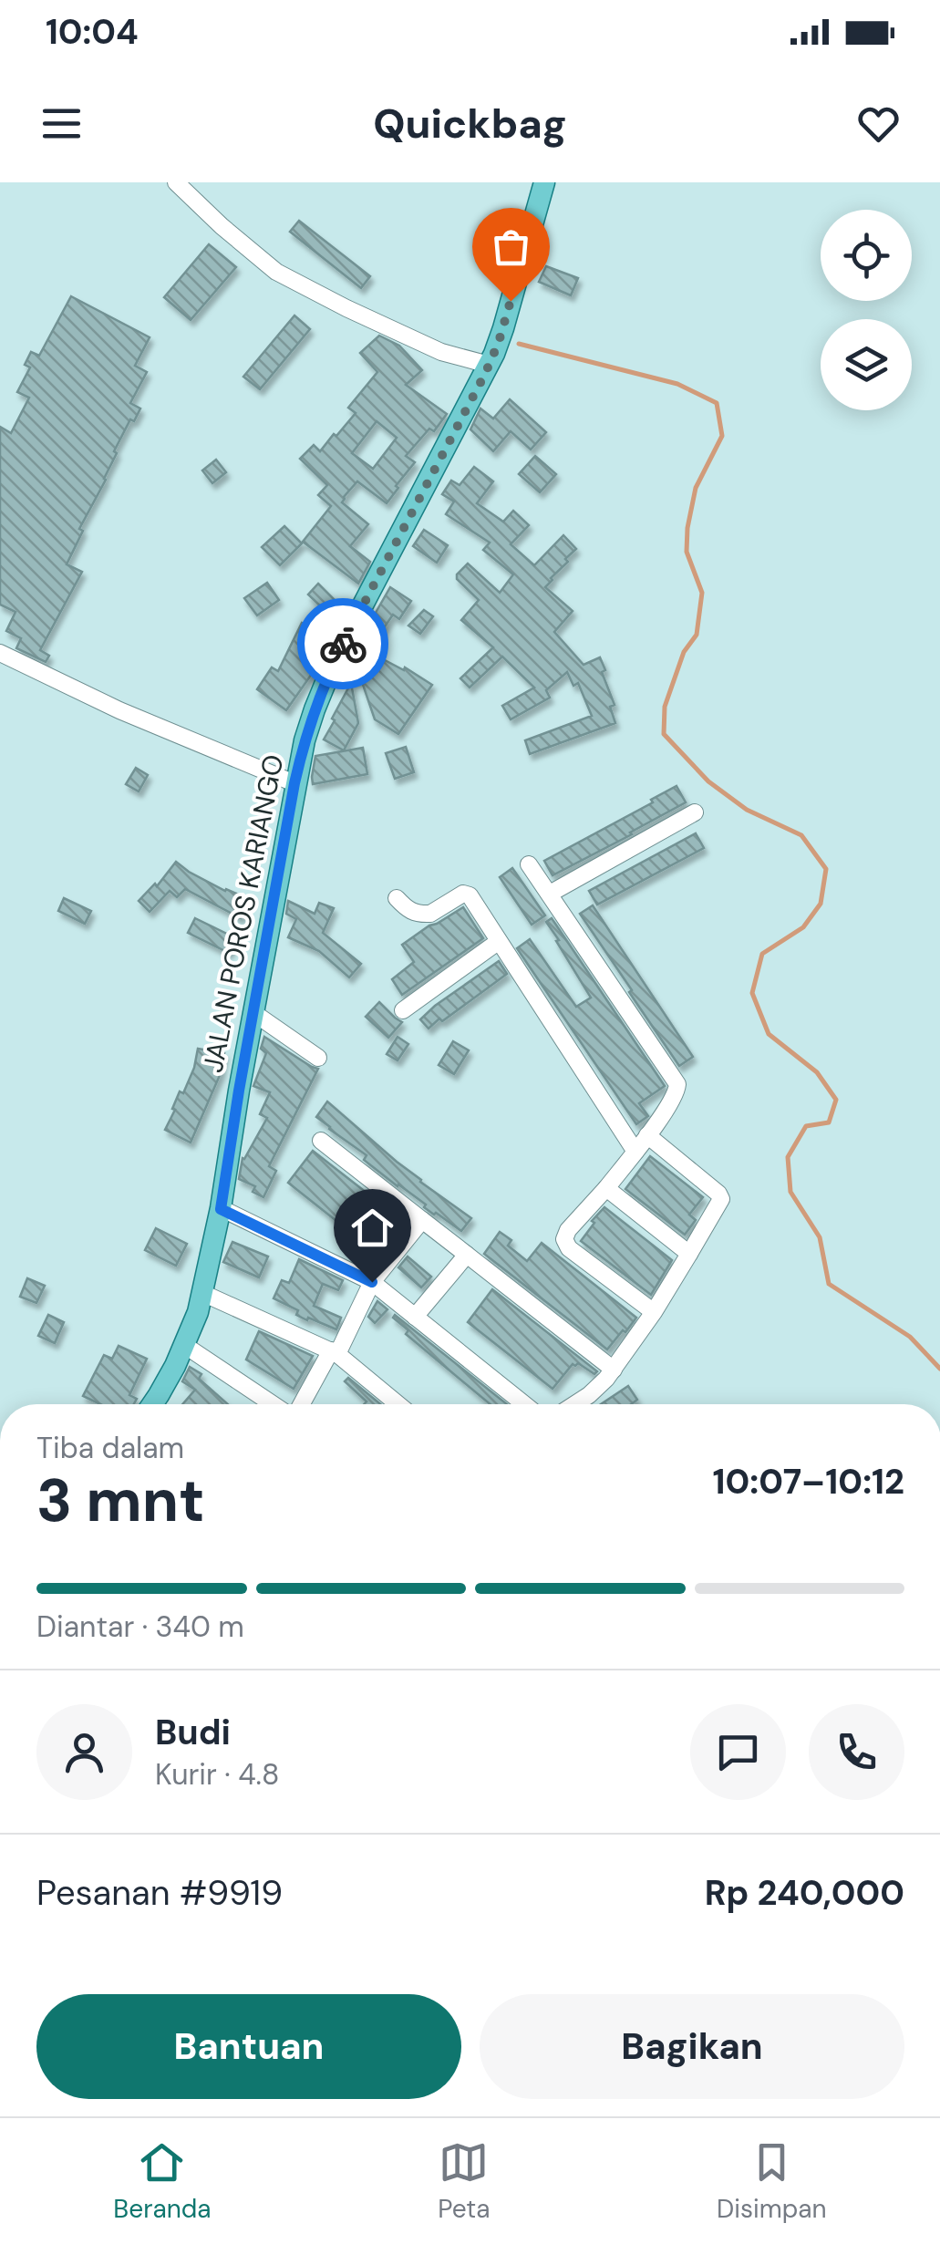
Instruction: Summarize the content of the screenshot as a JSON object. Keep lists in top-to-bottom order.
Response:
{
  "streets": {
    "main road": ["JALAN POROS KARIANGO"]
  },
  "page": {
    "status": "10:04",
    "header": "Quickbag",
    "heading": ["3 mnt", "Tiba dalam", "10:07–10:12"],
    "panel": [
      "Budi",
      "Kurir · 4.8",
      "Pesanan #9919",
      "Rp 240,000"
    ],
    "bar": "Diantar · 340 m",
    "buttons": ["Bantuan", "Bagikan"],
    "tabs": ["Beranda", "Peta", "Disimpan"]
  }
}
